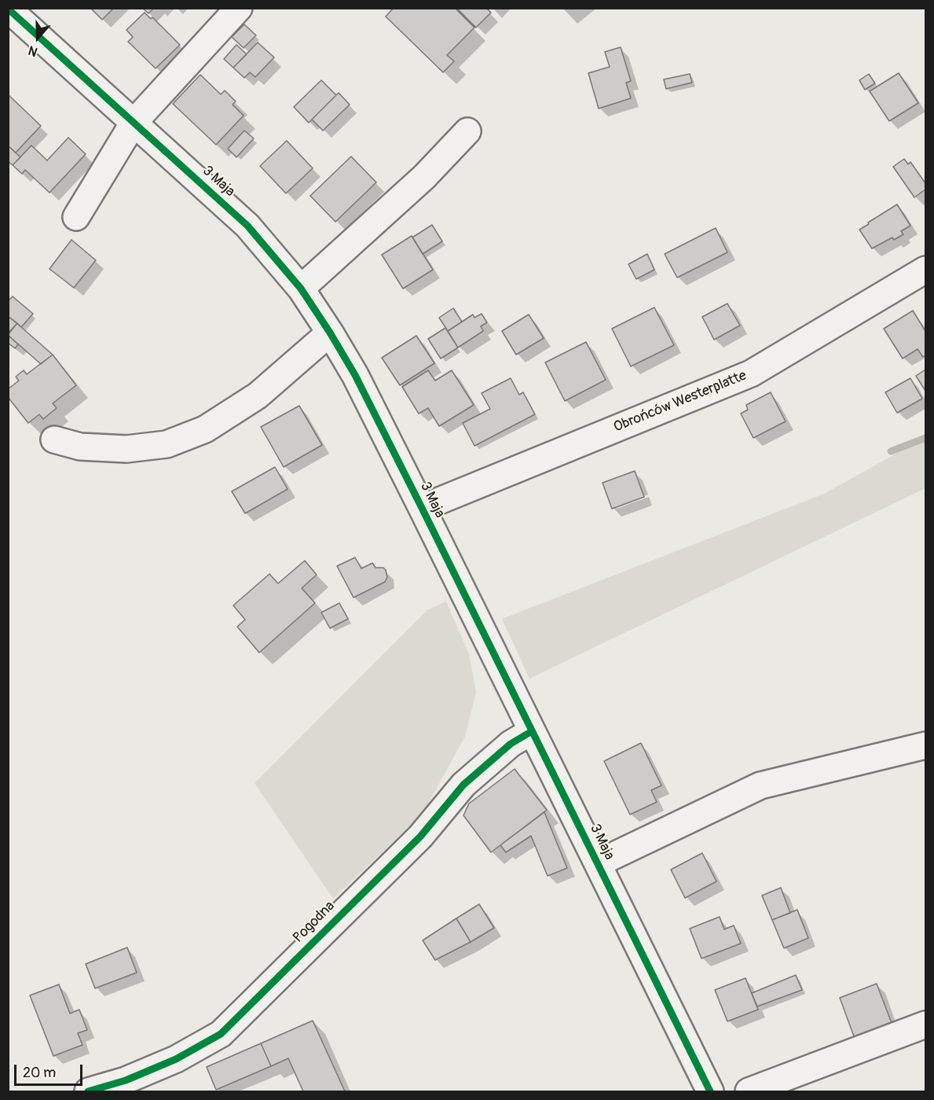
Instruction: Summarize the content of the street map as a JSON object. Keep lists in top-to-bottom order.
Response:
{
  "streets": {
    "street": ["3 Maja", "Obrońców Westerplatte", "Pogodna"]
  },
  "crossings": [
    ["3 Maja", "Obrońców Westerplatte"],
    ["3 Maja", "Pogodna"]
  ],
  "scale_bar": "20 m",
  "north": "bottom"
}
